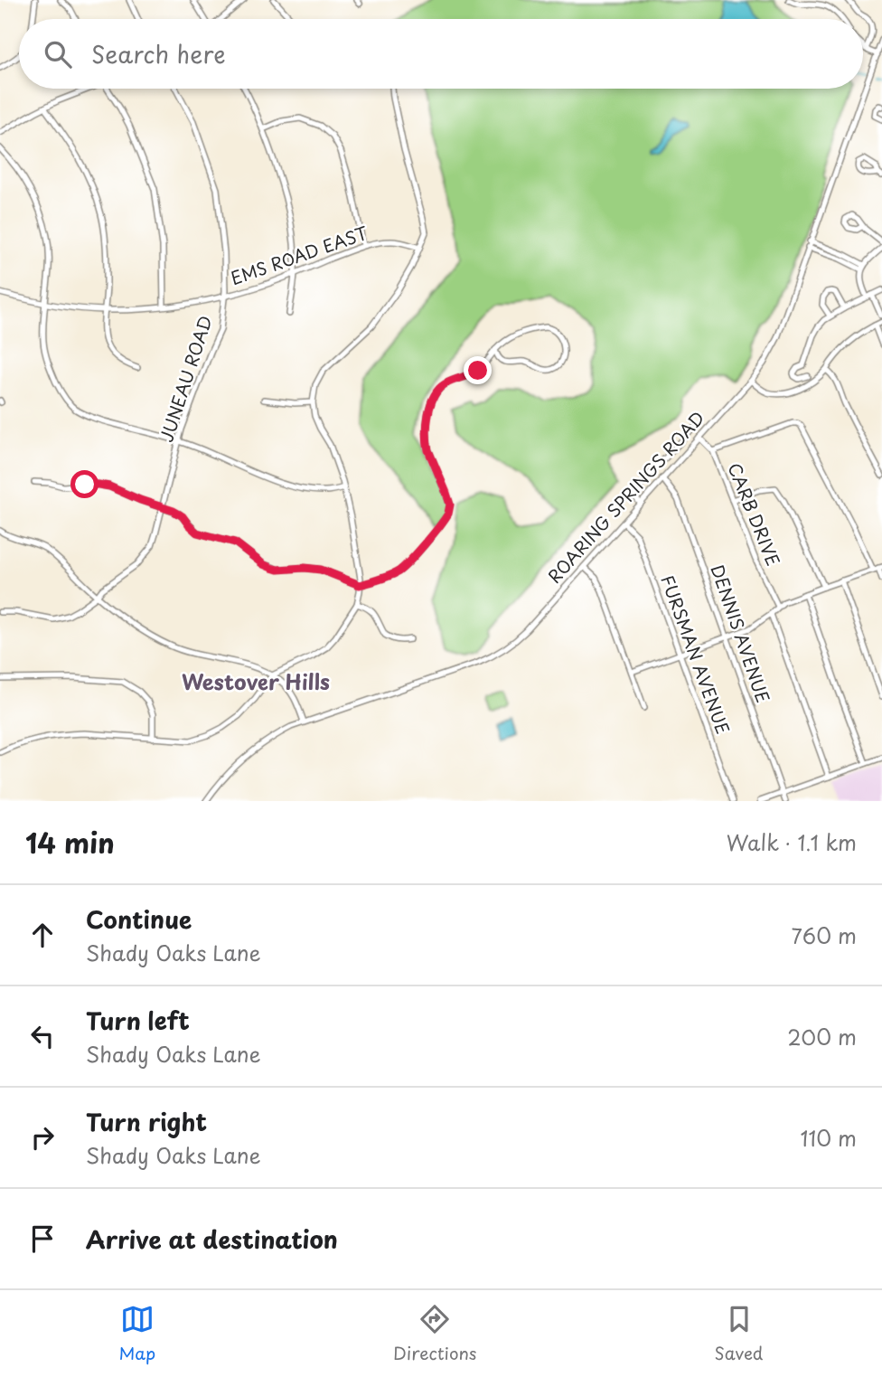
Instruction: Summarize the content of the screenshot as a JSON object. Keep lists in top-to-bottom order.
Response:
{
  "streets": {
    "street": [
      "EMS ROAD EAST",
      "JUNEAU ROAD",
      "ROARING SPRINGS ROAD",
      "CARB DRIVE",
      "DENNIS AVENUE",
      "FURSMAN AVENUE"
    ]
  },
  "crossings": [
    ["EMS ROAD EAST", "JUNEAU ROAD"],
    ["ROARING SPRINGS ROAD", "CARB DRIVE"],
    ["ROARING SPRINGS ROAD", "DENNIS AVENUE"],
    ["ROARING SPRINGS ROAD", "FURSMAN AVENUE"]
  ],
  "districts": ["Westover Hills"],
  "page": {
    "search": "Search here",
    "heading": ["14 min", "Walk · 1.1 km"],
    "list": [
      ["Continue", "Shady Oaks Lane", "760 m"],
      ["Turn left", "Shady Oaks Lane", "200 m"],
      ["Turn right", "Shady Oaks Lane", "110 m"],
      "Arrive at destination"
    ],
    "nav": ["Map", "Directions", "Saved"]
  }
}
